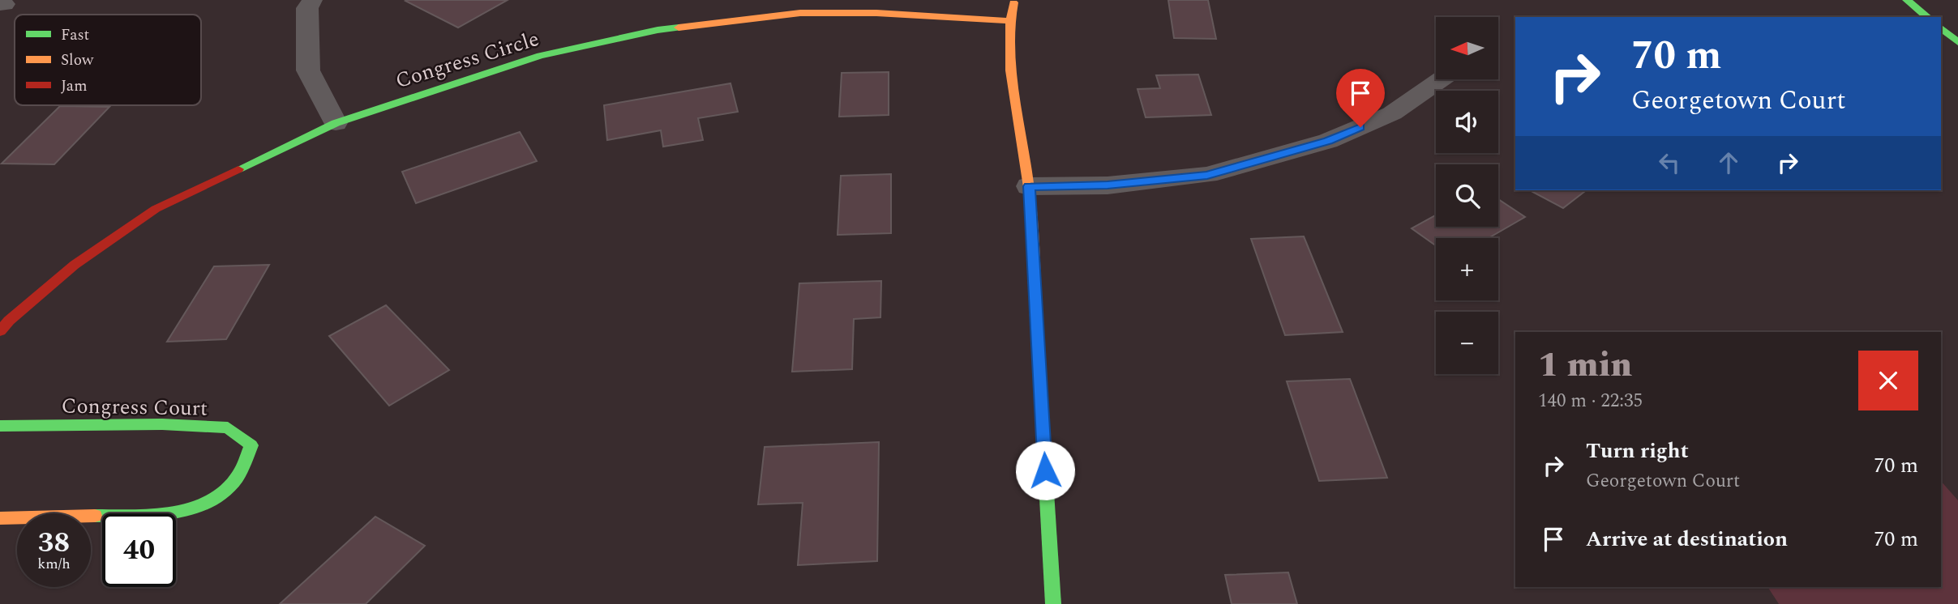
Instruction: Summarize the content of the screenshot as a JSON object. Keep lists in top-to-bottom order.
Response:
{
  "streets": {
    "main road": ["Congress Circle", "Congress Court"]
  },
  "legend": ["Fast", "Slow", "Jam"],
  "north": "left",
  "page": {
    "map_buttons": ["+", "−"],
    "turn": ["70 m", "Georgetown Court"],
    "heading": ["1 min", "140 m · 22:35"],
    "list": [
      {
        "name": "Turn right",
        "note": "Georgetown Court",
        "value": "70 m"
      },
      {
        "name": "Arrive at destination",
        "value": "70 m"
      }
    ],
    "speed": "38 km/h",
    "limit": "40"
  }
}
